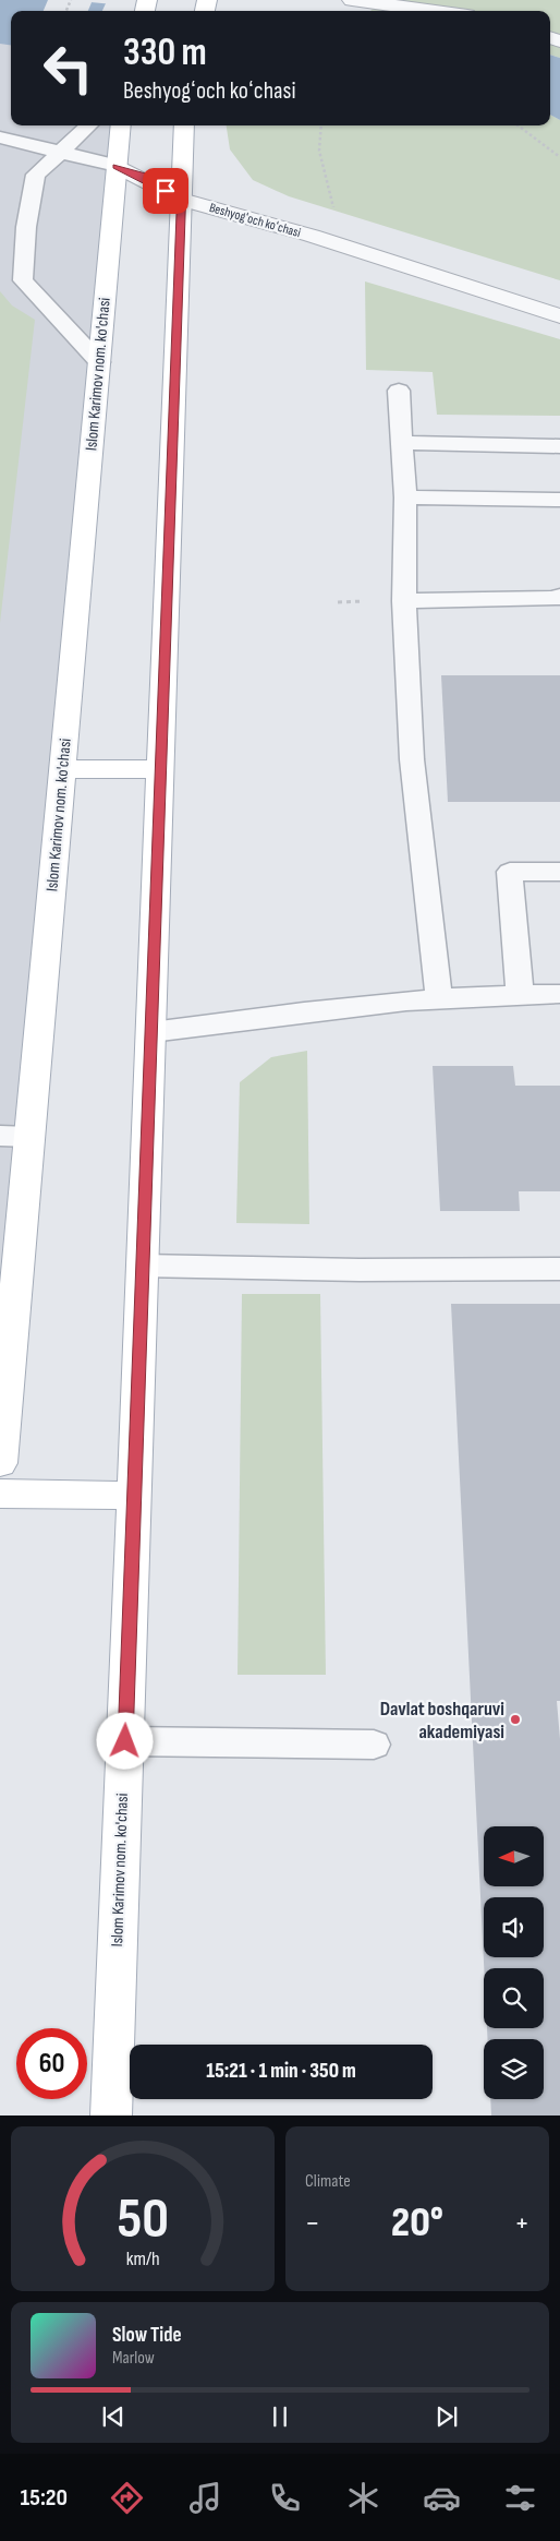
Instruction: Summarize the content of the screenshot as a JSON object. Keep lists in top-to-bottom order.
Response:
{
  "streets": {
    "main road": ["Islom Karimov nom. ko'chasi"],
    "street": ["Beshyogʻoch koʻchasi"]
  },
  "crossings": [
    ["Beshyogʻoch koʻchasi", "Islom Karimov nom. ko'chasi"]
  ],
  "places": ["Davlat boshqaruvi akademiyasi"],
  "north": "left",
  "page": {
    "turn": ["330 m", "Beshyogʻoch koʻchasi"],
    "limit": "60",
    "trip": "15:21 · 1 min · 350 m",
    "tile": "Climate",
    "heat": ["−", "20°", "+"],
    "song": ["Slow Tide", "Marlow"],
    "tabs": "15:20",
    "gauge": ["50", "km/h"]
  }
}
